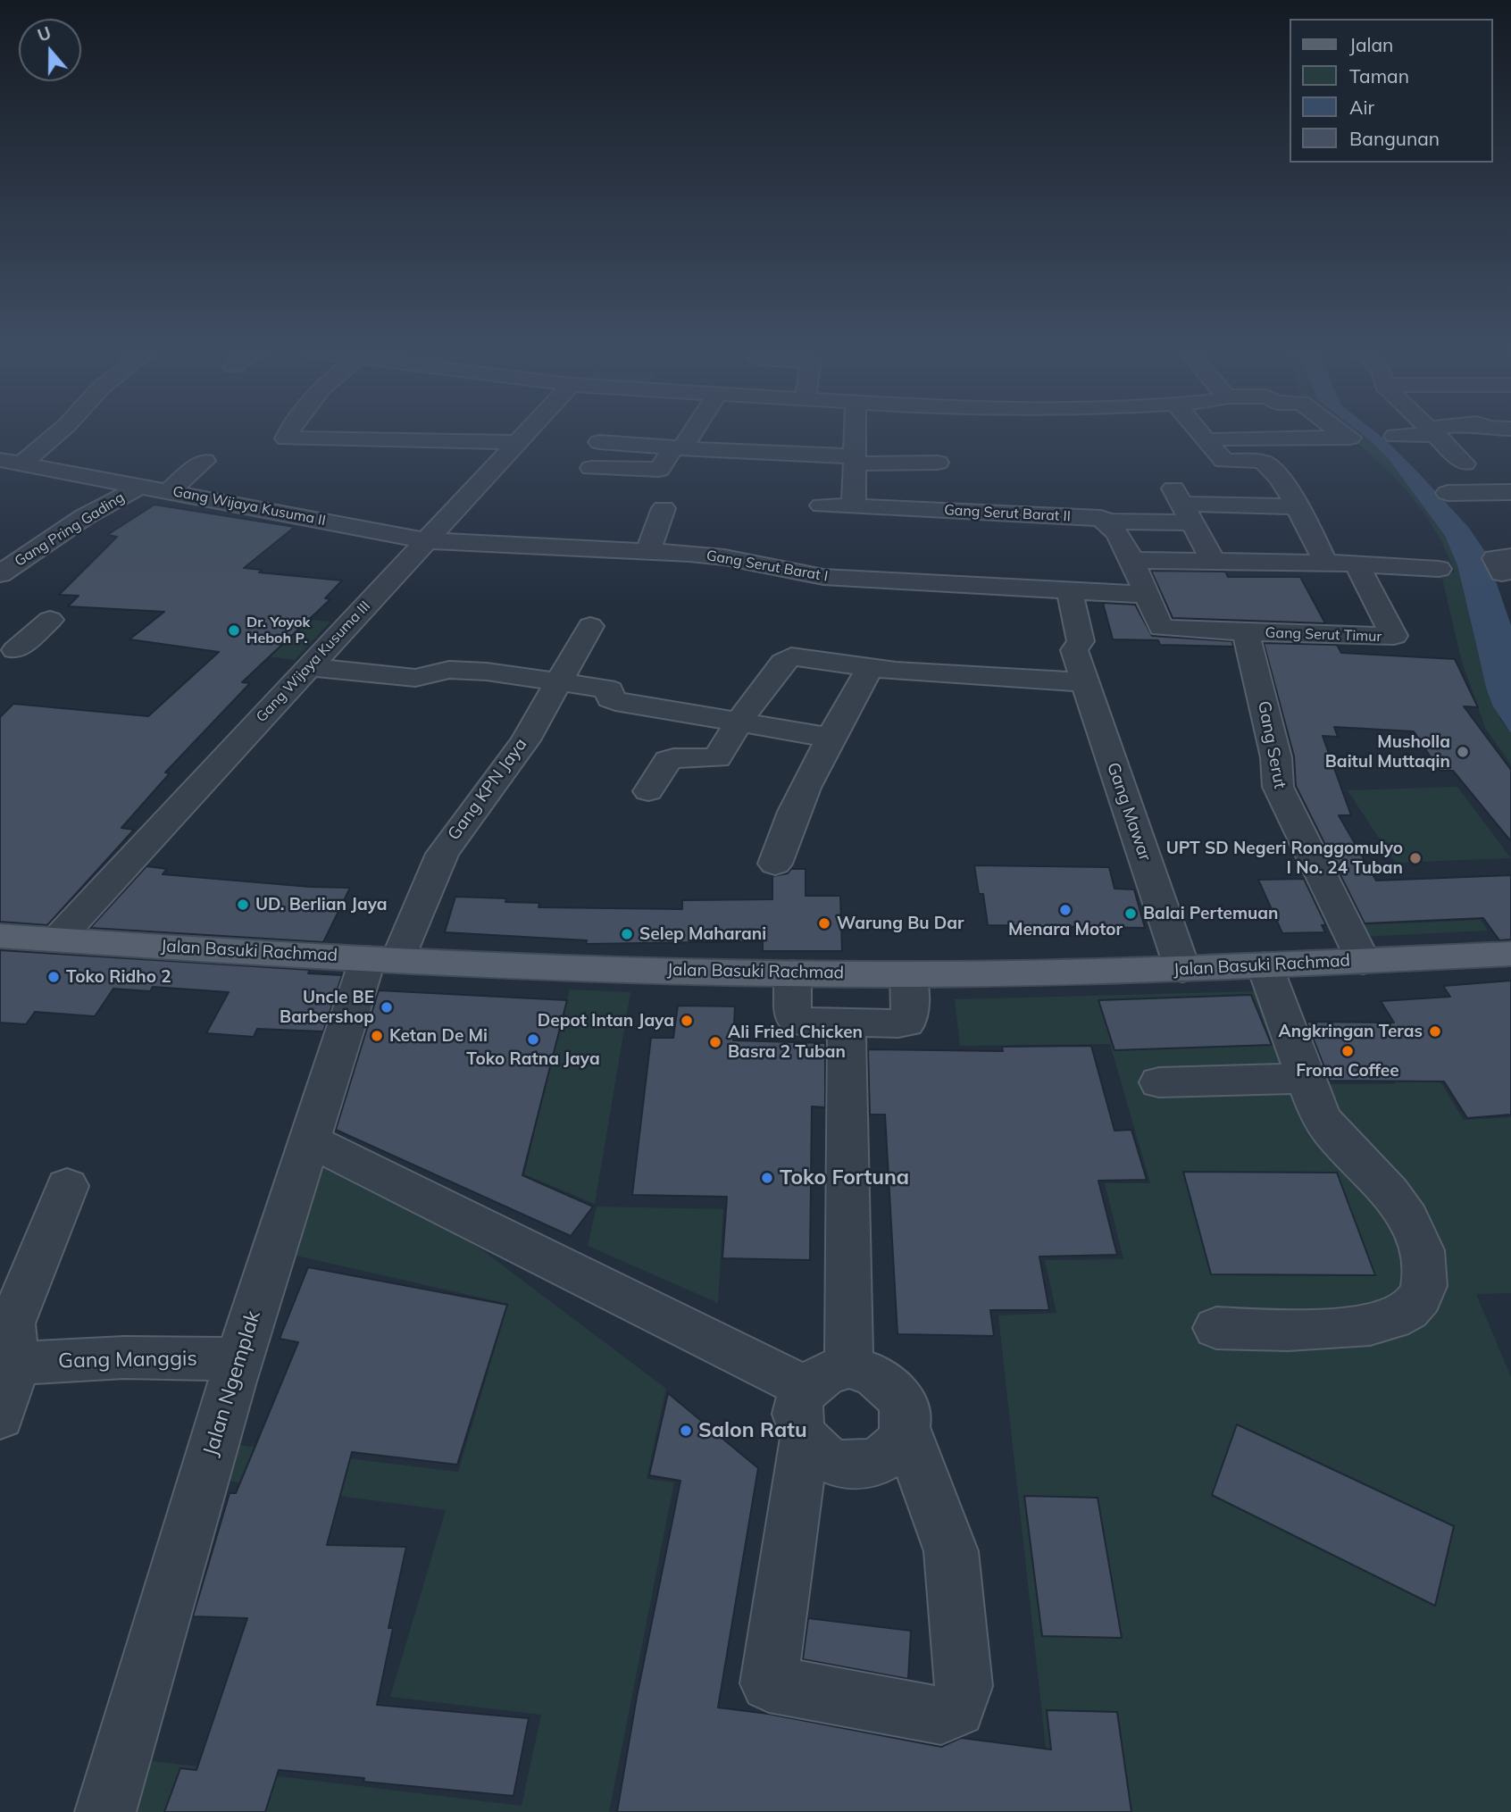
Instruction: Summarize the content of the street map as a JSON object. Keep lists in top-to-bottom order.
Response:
{
  "streets": {
    "main road": ["Jalan Basuki Rachmad"],
    "street": [
      "Gang Wijaya Kusuma II",
      "Gang Serut Barat II",
      "Gang Pring Gading",
      "Gang Serut Barat I",
      "Gang Serut Timur",
      "Gang Wijaya Kusuma III",
      "Gang Serut",
      "Gang KPN Jaya",
      "Gang Mawar",
      "Gang Manggis",
      "Jalan Ngemplak"
    ]
  },
  "crossings": [
    ["Gang Wijaya Kusuma II", "Gang Pring Gading"],
    ["Gang Wijaya Kusuma II", "Gang Serut Barat I"],
    ["Gang Wijaya Kusuma II", "Gang Wijaya Kusuma III"],
    ["Gang Serut Barat I", "Gang Wijaya Kusuma III"],
    ["Gang Serut Timur", "Gang Serut"],
    ["Gang Wijaya Kusuma III", "Jalan Basuki Rachmad"],
    ["Gang Serut", "Jalan Basuki Rachmad"],
    ["Gang KPN Jaya", "Jalan Basuki Rachmad"],
    ["Gang KPN Jaya", "Jalan Ngemplak"],
    ["Gang Mawar", "Jalan Basuki Rachmad"],
    ["Jalan Basuki Rachmad", "Jalan Ngemplak"],
    ["Gang Manggis", "Jalan Ngemplak"]
  ],
  "places": [
    "Dr. Yoyok Heboh P.",
    "Musholla Baitul Muttaqin",
    "UPT SD Negeri Ronggomulyo I No. 24 Tuban",
    "UD. Berlian Jaya",
    "Menara Motor",
    "Balai Pertemuan",
    "Warung Bu Dar",
    "Selep Maharani",
    "Toko Ridho 2",
    "Uncle BE Barbershop",
    "Depot Intan Jaya",
    "Angkringan Teras",
    "Ketan De Mi",
    "Toko Ratna Jaya",
    "Ali Fried Chicken Basra 2 Tuban",
    "Frona Coffee",
    "Toko Fortuna",
    "Salon Ratu"
  ],
  "legend": [
    "Jalan",
    "Taman",
    "Air",
    "Bangunan"
  ],
  "north": "top"
}
